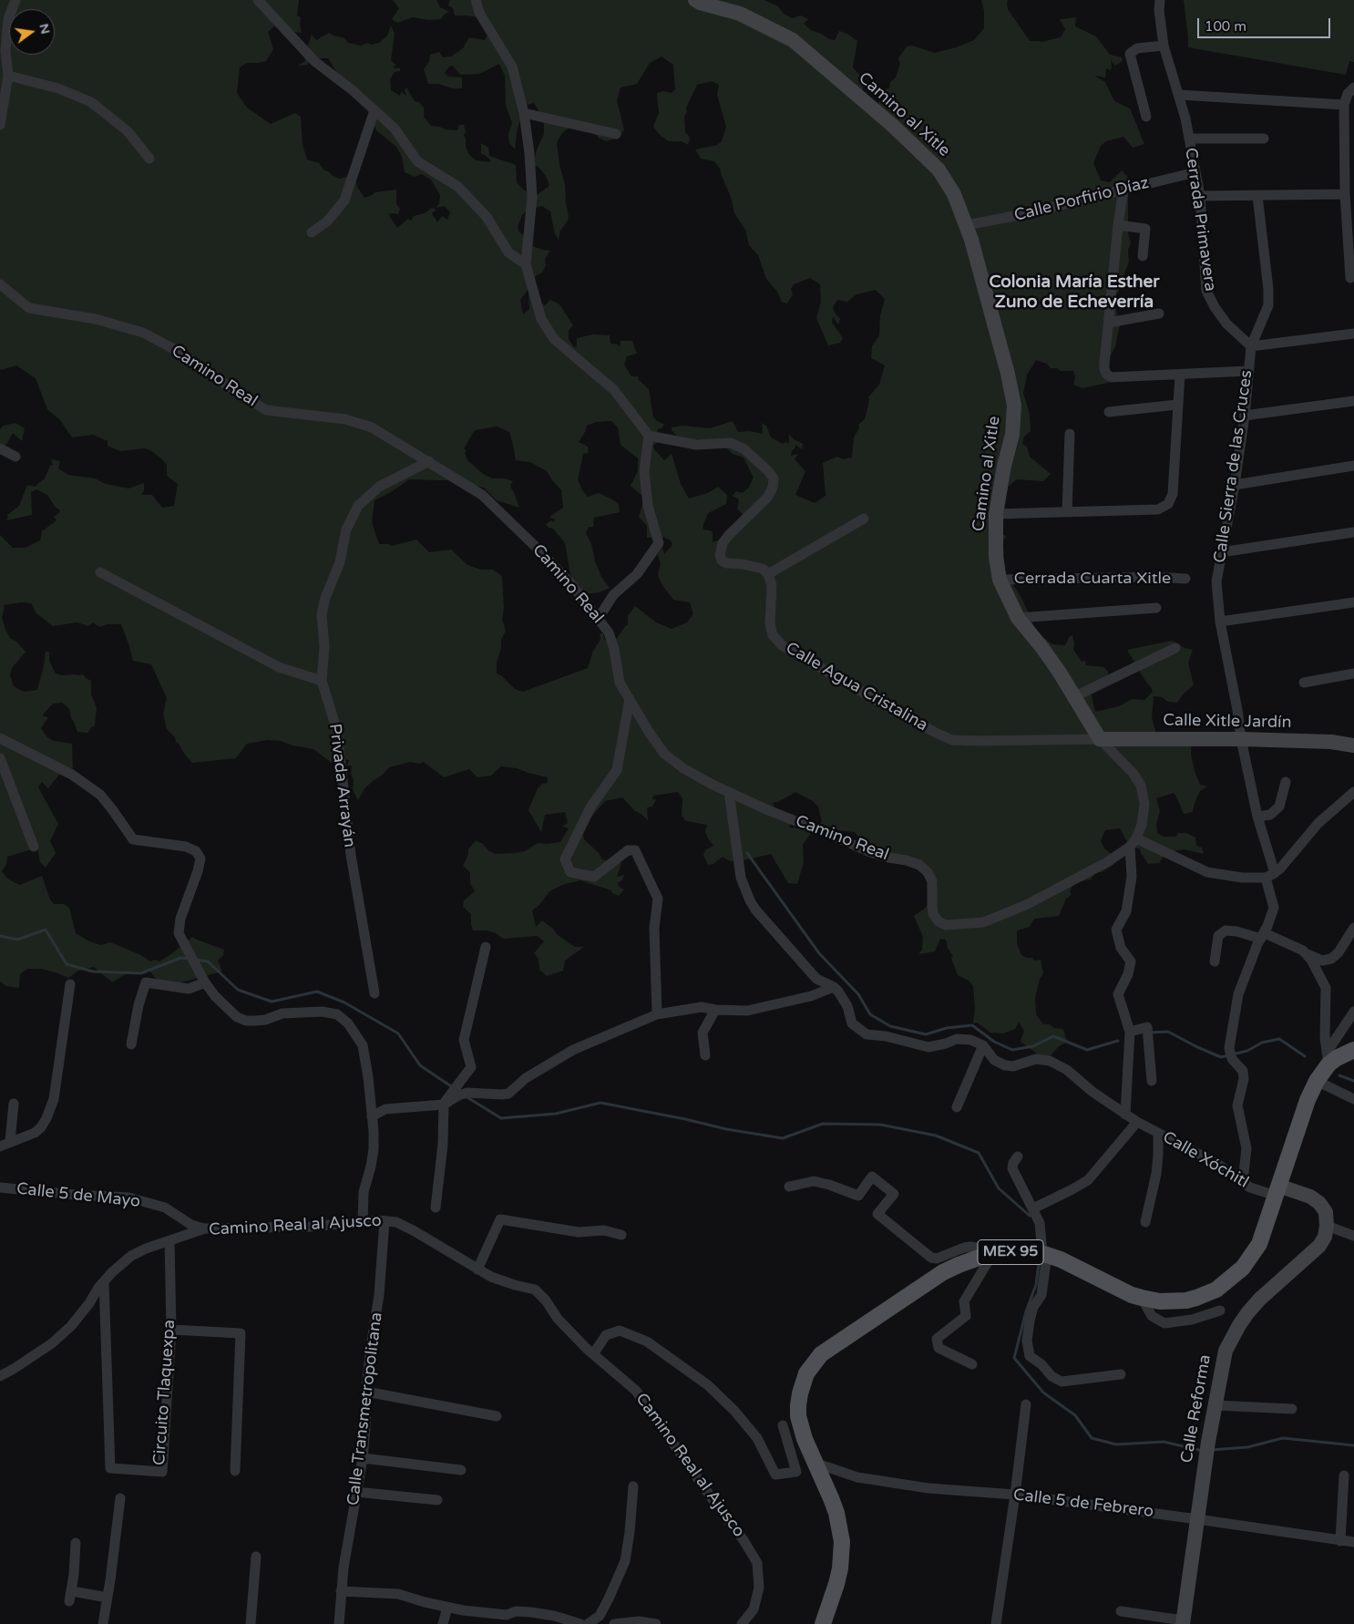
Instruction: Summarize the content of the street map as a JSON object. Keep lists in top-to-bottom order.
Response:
{
  "streets": {
    "main road": ["MEX 95"],
    "street": [
      "Camino al Xitle",
      "Calle Porfirio Díaz",
      "Cerrada Primavera",
      "Camino Real",
      "Calle Sierra de las Cruces",
      "Cerrada Cuarta Xitle",
      "Calle Agua Cristalina",
      "Calle Xitle Jardín",
      "Privada Arrayán",
      "Calle Xóchitl",
      "Calle 5 de Mayo",
      "Camino Real al Ajusco",
      "Circuito Tlaquexpa",
      "Calle Transmetropolitana",
      "Calle Reforma",
      "Calle 5 de Febrero"
    ]
  },
  "crossings": [
    ["Camino al Xitle", "Calle Porfirio Díaz"],
    ["Camino al Xitle", "Cerrada Cuarta Xitle"],
    ["Camino al Xitle", "Calle Agua Cristalina"],
    ["Camino al Xitle", "Calle Xitle Jardín"],
    ["Calle Porfirio Díaz", "Cerrada Primavera"],
    ["Cerrada Primavera", "Calle Sierra de las Cruces"],
    ["Camino Real", "Privada Arrayán"],
    ["Calle Sierra de las Cruces", "Calle Xitle Jardín"],
    ["Calle Sierra de las Cruces", "Calle Xóchitl"],
    ["Calle Agua Cristalina", "Calle Xitle Jardín"],
    ["Calle Xóchitl", "MEX 95"],
    ["Calle 5 de Mayo", "Camino Real al Ajusco"],
    ["Camino Real al Ajusco", "Circuito Tlaquexpa"],
    ["Camino Real al Ajusco", "Calle Transmetropolitana"],
    ["MEX 95", "Calle 5 de Febrero"],
    ["Calle Reforma", "Calle 5 de Febrero"]
  ],
  "districts": ["Colonia María Esther Zuno de Echeverría"],
  "scale_bar": "100 m",
  "north": "right"
}
